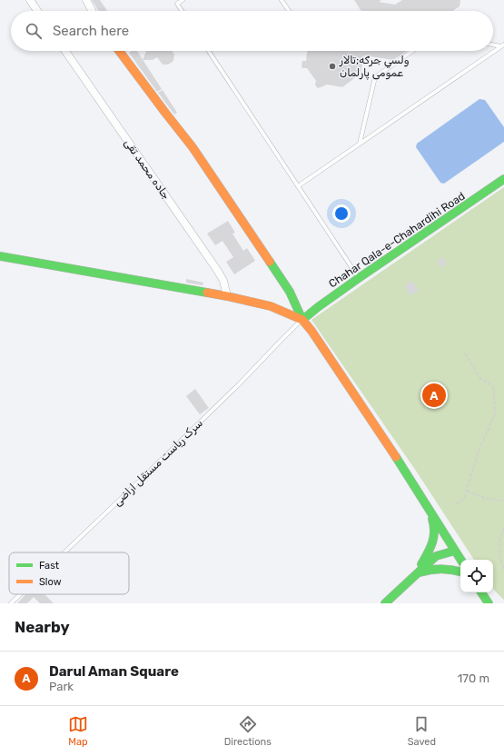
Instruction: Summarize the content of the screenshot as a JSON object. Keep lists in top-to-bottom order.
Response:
{
  "streets": {
    "main road": ["Chahar Qala-e-Chahardihi Road"],
    "street": ["جاده محمد تقی"],
    "lane": ["سرک ریاست مستقل اراضی"]
  },
  "crossings": [
    ["Chahar Qala-e-Chahardihi Road", "سرک ریاست مستقل اراضی"]
  ],
  "places": ["ولسي جرګه;تالار عمومی پارلمان"],
  "legend": ["Fast", "Slow"],
  "page": {
    "search": "Search here",
    "pins": "A",
    "heading": "Nearby",
    "list": [
      {
        "mark": "A",
        "name": "Darul Aman Square",
        "note": "Park",
        "value": "170 m"
      }
    ],
    "nav": ["Map", "Directions", "Saved"]
  }
}
